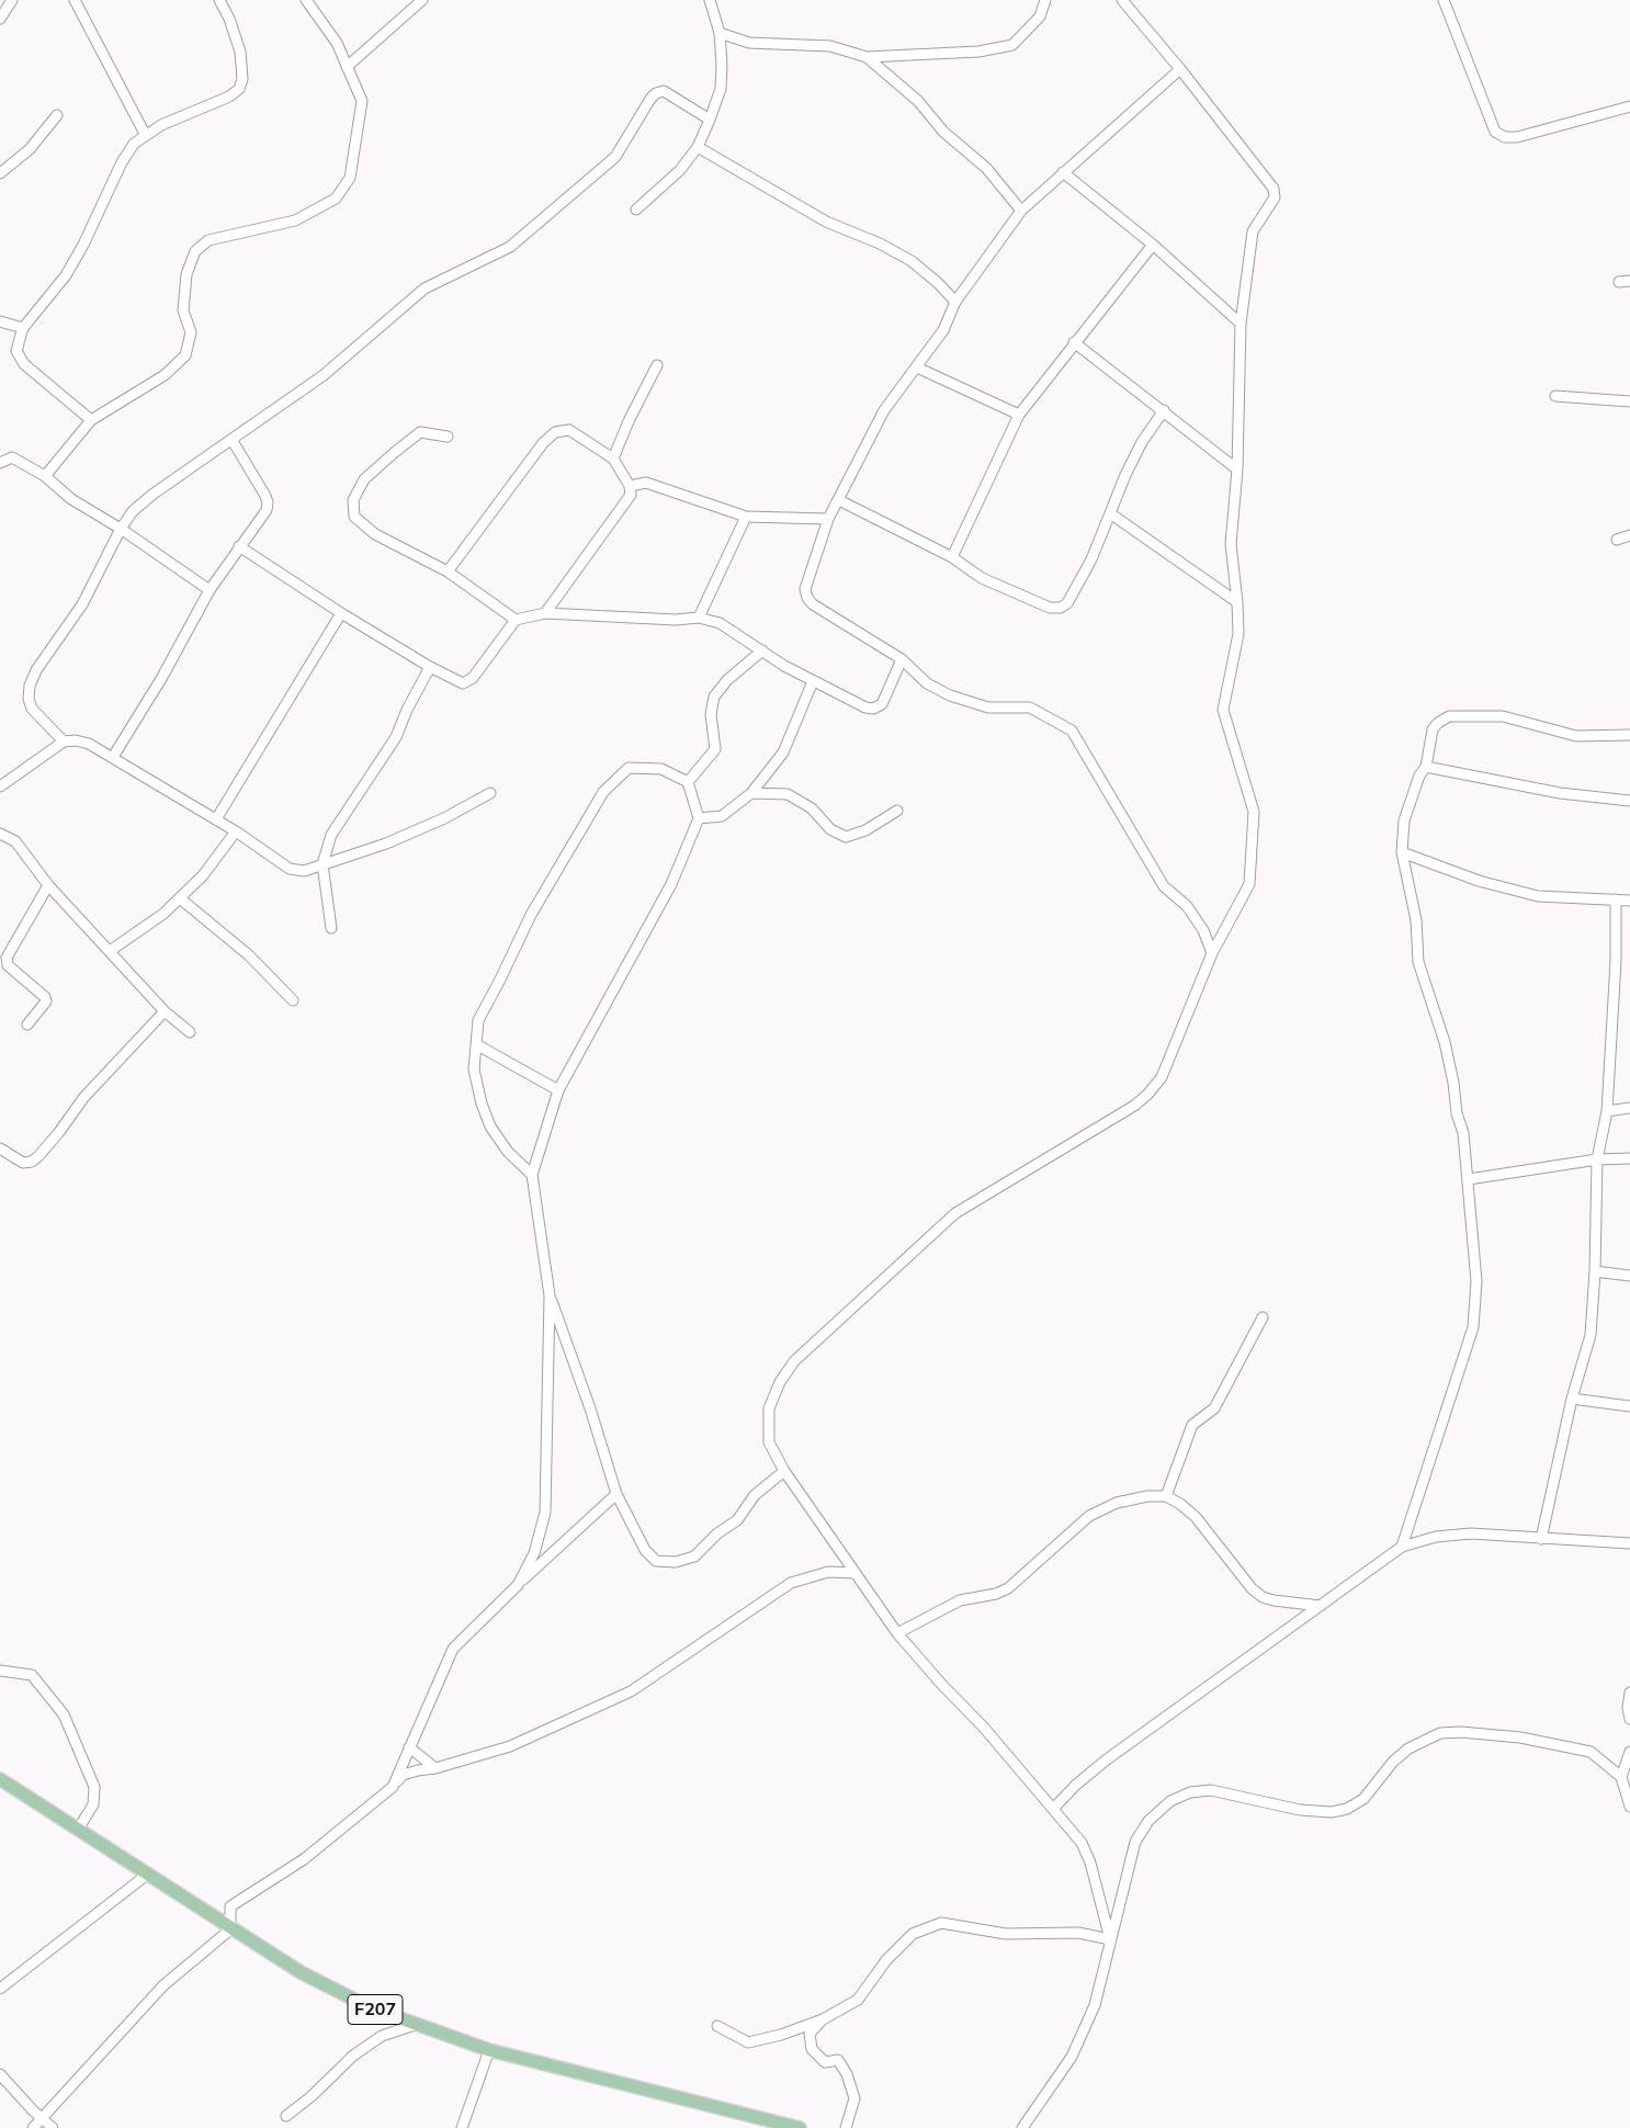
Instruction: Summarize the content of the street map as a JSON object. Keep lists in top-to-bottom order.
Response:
{
  "streets": {
    "main road": ["F207"]
  }
}
